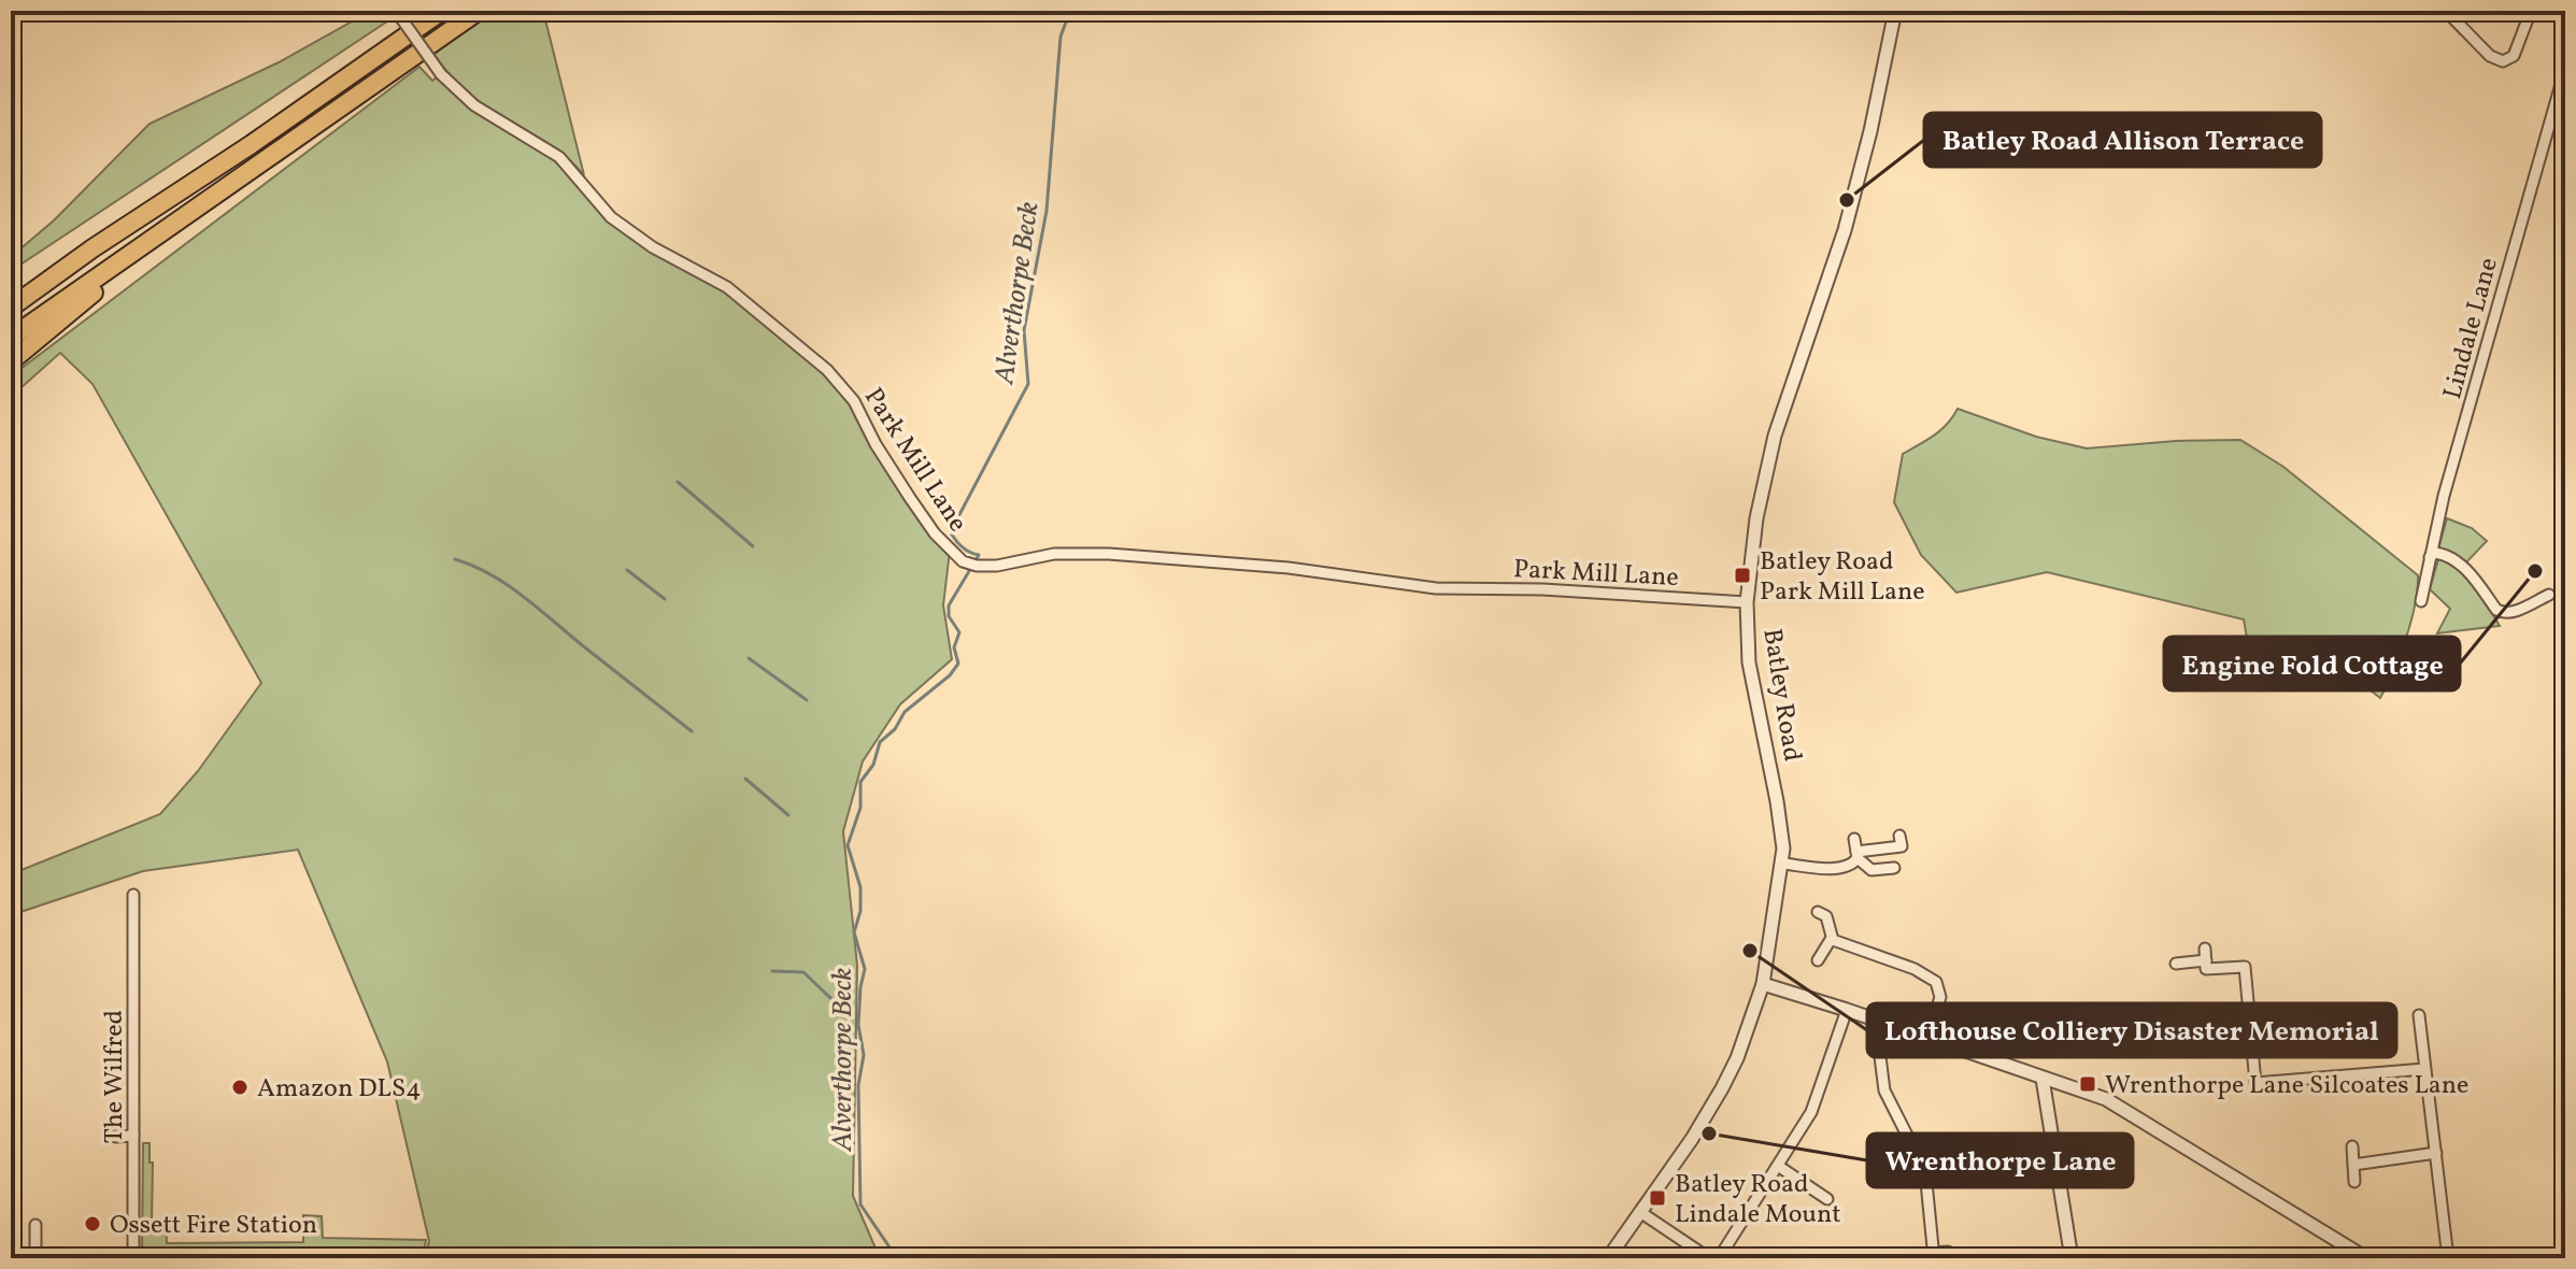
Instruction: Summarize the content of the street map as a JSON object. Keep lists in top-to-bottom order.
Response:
{
  "streets": {
    "street": [
      "Lindale Lane",
      "Park Mill Lane",
      "Batley Road",
      "The Wilfred"
    ]
  },
  "crossings": [
    ["Park Mill Lane", "Batley Road"]
  ],
  "water": ["Alverthorpe Beck"],
  "places": {
    "other": [
      "Batley Road Allison Terrace",
      "Engine Fold Cottage",
      "Lofthouse Colliery Disaster Memorial",
      "Amazon DLS4",
      "Wrenthorpe Lane",
      "Ossett Fire Station"
    ],
    "transit": ["Batley Road Park Mill Lane", "Wrenthorpe Lane Silcoates Lane", "Batley Road Lindale Mount"]
  }
}
